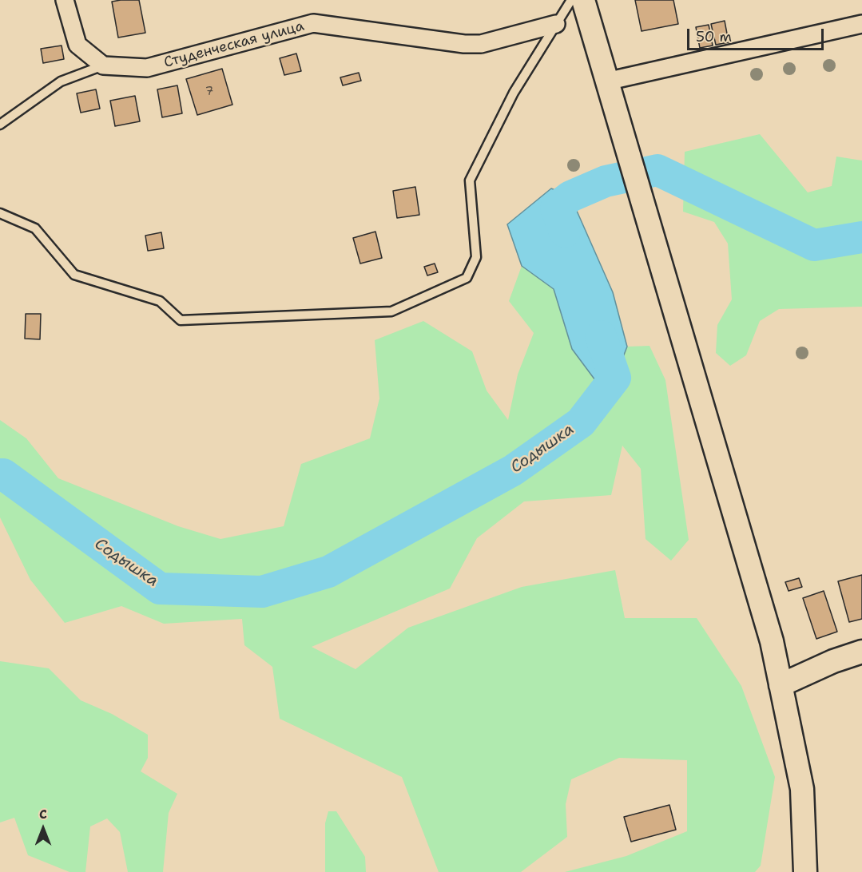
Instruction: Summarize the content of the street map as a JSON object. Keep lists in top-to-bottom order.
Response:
{
  "streets": {
    "street": ["Студенческая улица"]
  },
  "water": ["Содышка"],
  "house_numbers": ["7"],
  "scale_bar": "50 m",
  "north": "top"
}
